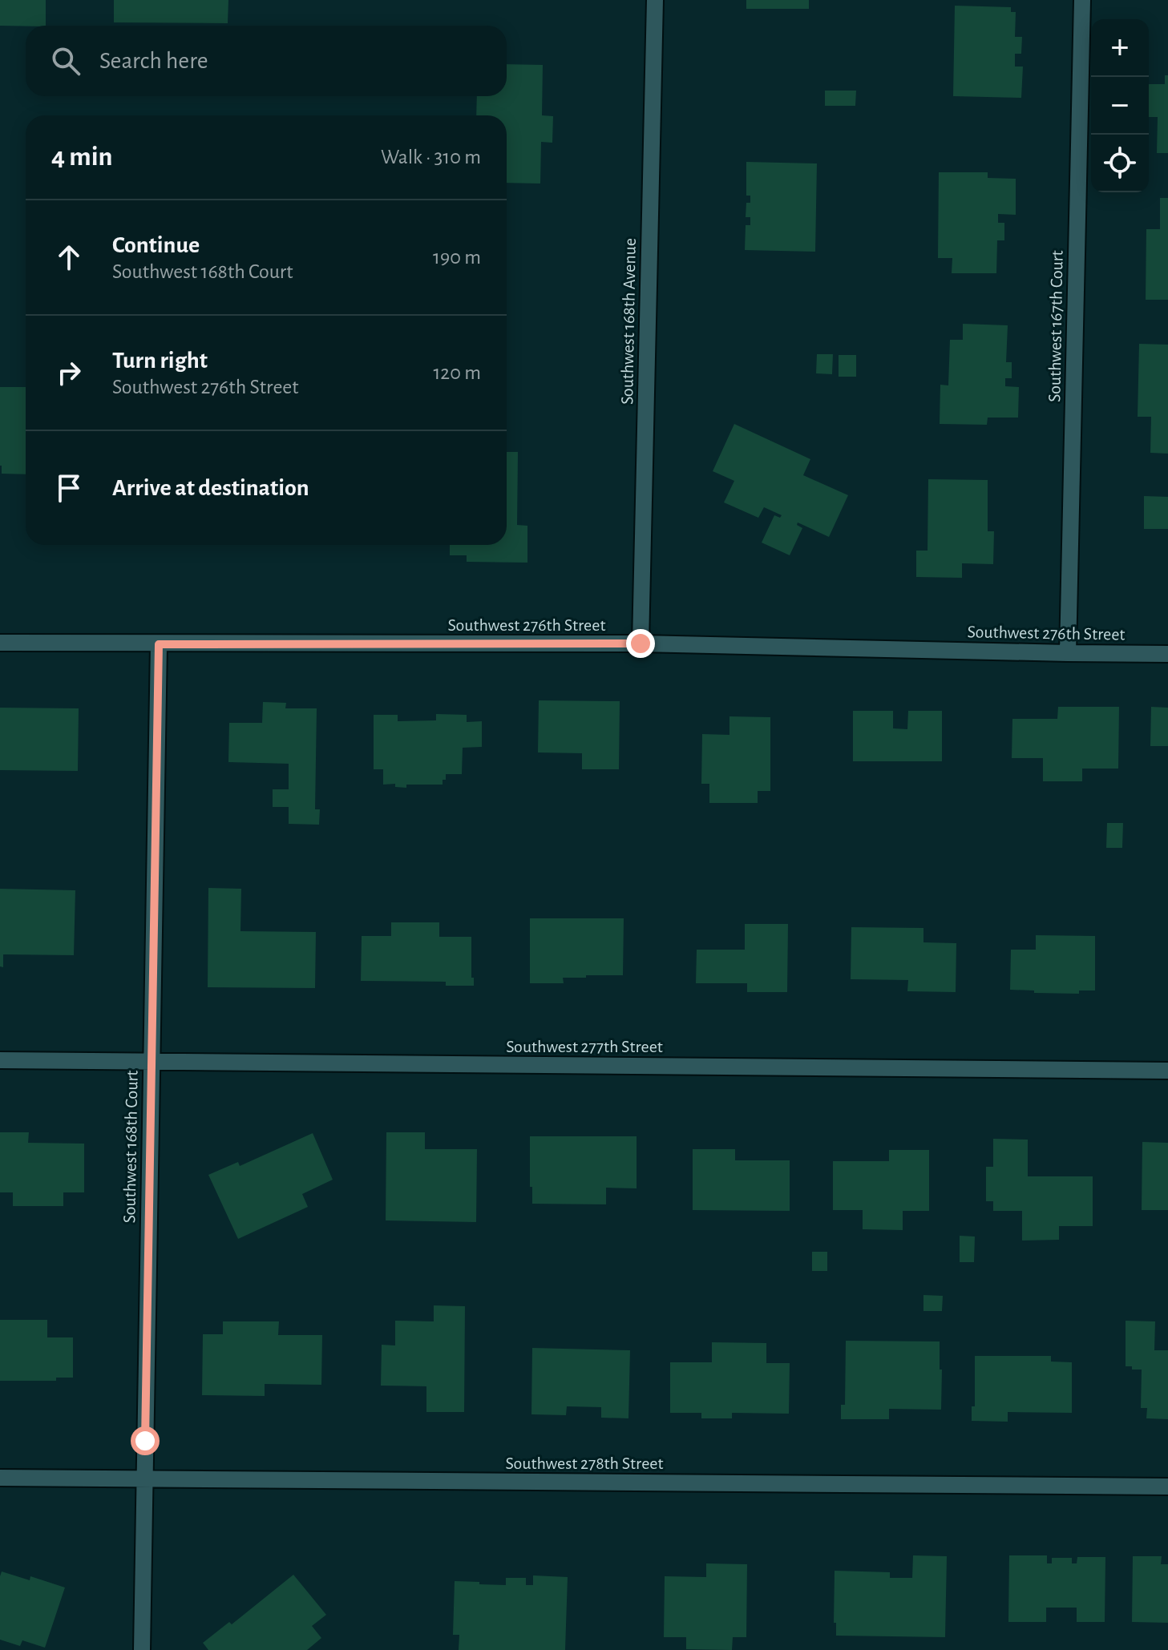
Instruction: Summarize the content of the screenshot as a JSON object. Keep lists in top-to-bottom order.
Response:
{
  "streets": {
    "street": [
      "Southwest 168th Avenue",
      "Southwest 167th Court",
      "Southwest 276th Street",
      "Southwest 277th Street",
      "Southwest 168th Court",
      "Southwest 278th Street"
    ]
  },
  "crossings": [
    ["Southwest 168th Avenue", "Southwest 276th Street"],
    ["Southwest 167th Court", "Southwest 276th Street"],
    ["Southwest 276th Street", "Southwest 168th Court"],
    ["Southwest 277th Street", "Southwest 168th Court"],
    ["Southwest 168th Court", "Southwest 278th Street"]
  ],
  "page": {
    "map_buttons": ["+", "−"],
    "search": "Search here",
    "heading": ["4 min", "Walk · 310 m"],
    "list": [
      ["Continue", "Southwest 168th Court", "190 m"],
      ["Turn right", "Southwest 276th Street", "120 m"],
      "Arrive at destination"
    ]
  }
}
